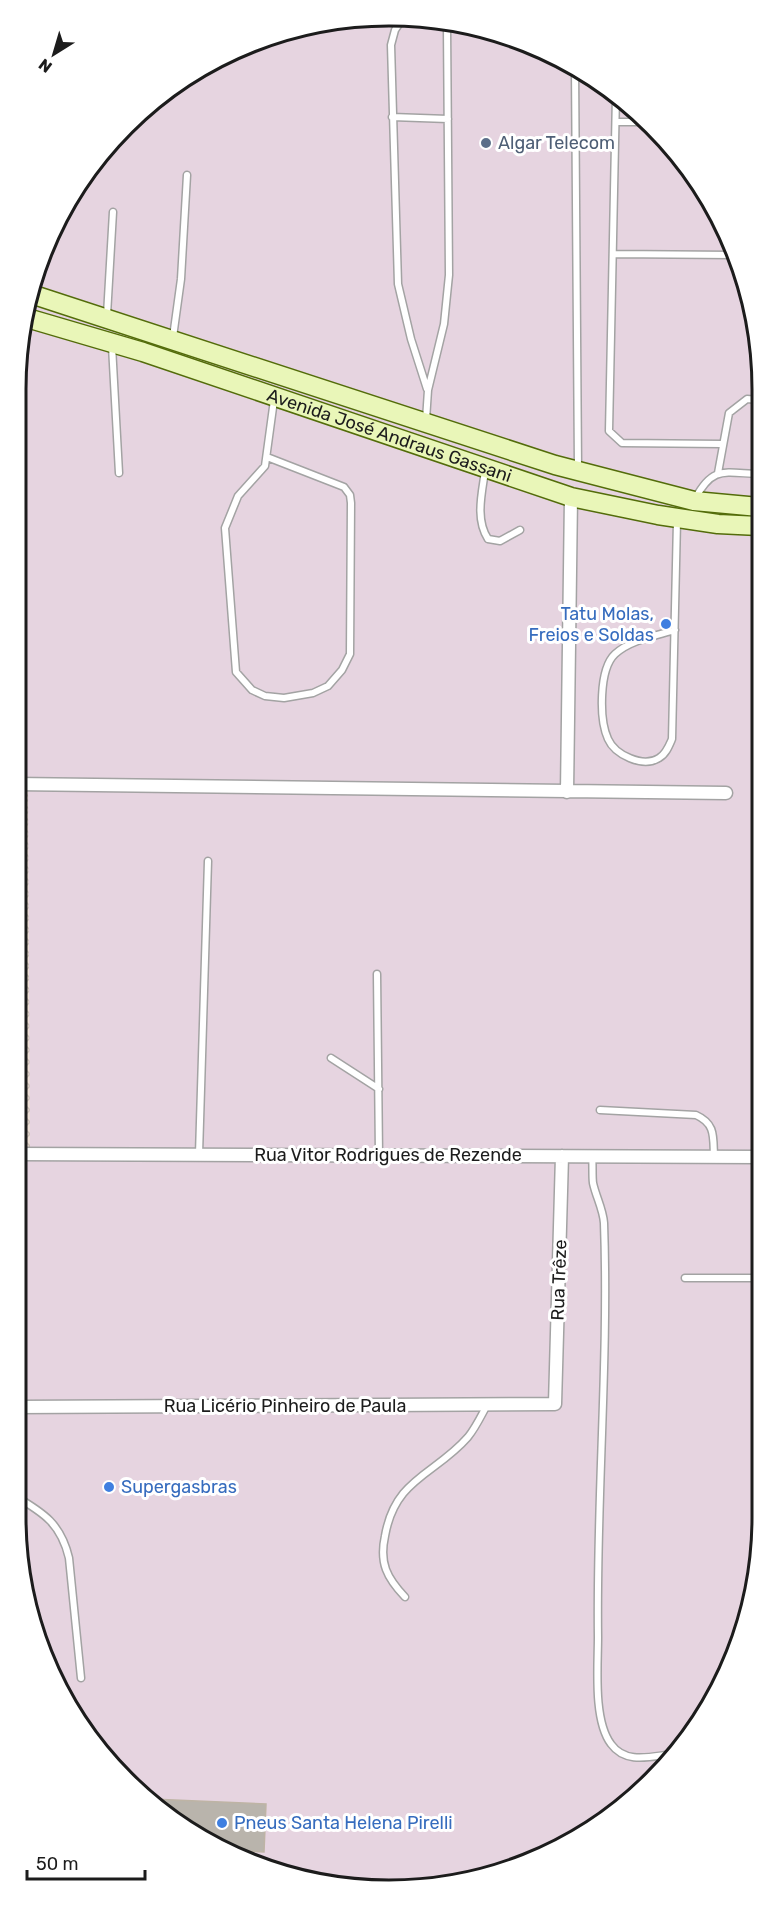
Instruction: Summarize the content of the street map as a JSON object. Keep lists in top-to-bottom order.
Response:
{
  "streets": {
    "main road": ["Avenida José Andraus Gassani"],
    "street": ["Rua Vitor Rodrigues de Rezende", "Rua Trêze", "Rua Licério Pinheiro de Paula"]
  },
  "crossings": [
    ["Rua Vitor Rodrigues de Rezende", "Rua Trêze"],
    ["Rua Trêze", "Rua Licério Pinheiro de Paula"]
  ],
  "places": [
    "Algar Telecom",
    "Tatu Molas, Freios e Soldas",
    "Supergasbras",
    "Pneus Santa Helena Pirelli"
  ],
  "scale_bar": "50 m",
  "north": "bottom left"
}
